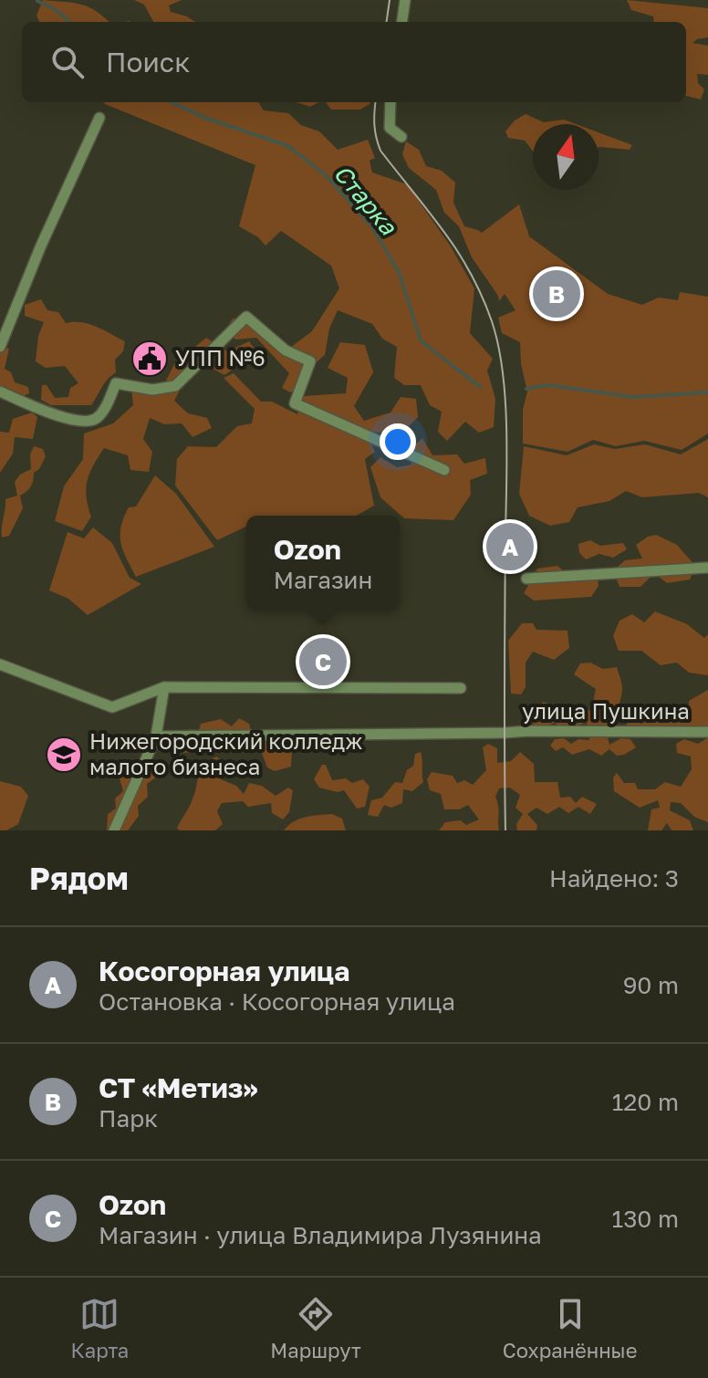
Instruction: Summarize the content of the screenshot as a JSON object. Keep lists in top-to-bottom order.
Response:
{
  "streets": {
    "street": ["улица Пушкина"]
  },
  "water": ["Старка"],
  "places": {
    "public building": ["УПП №6"],
    "school or university": ["Нижегородский колледж малого бизнеса"]
  },
  "north": "top",
  "page": {
    "search": "Поиск",
    "pins": ["B", "A", "C"],
    "popup": ["Ozon", "Магазин"],
    "heading": ["Рядом", "Найдено: 3"],
    "list": [
      {
        "mark": "A",
        "name": "Косогорная улица",
        "note": "Остановка · Косогорная улица",
        "value": "90 m"
      },
      {
        "mark": "B",
        "name": "СТ «Метиз»",
        "note": "Парк",
        "value": "120 m"
      },
      {
        "mark": "C",
        "name": "Ozon",
        "note": "Магазин · улица Владимира Лузянина",
        "value": "130 m"
      }
    ],
    "nav": ["Карта", "Маршрут", "Сохранённые"]
  }
}
